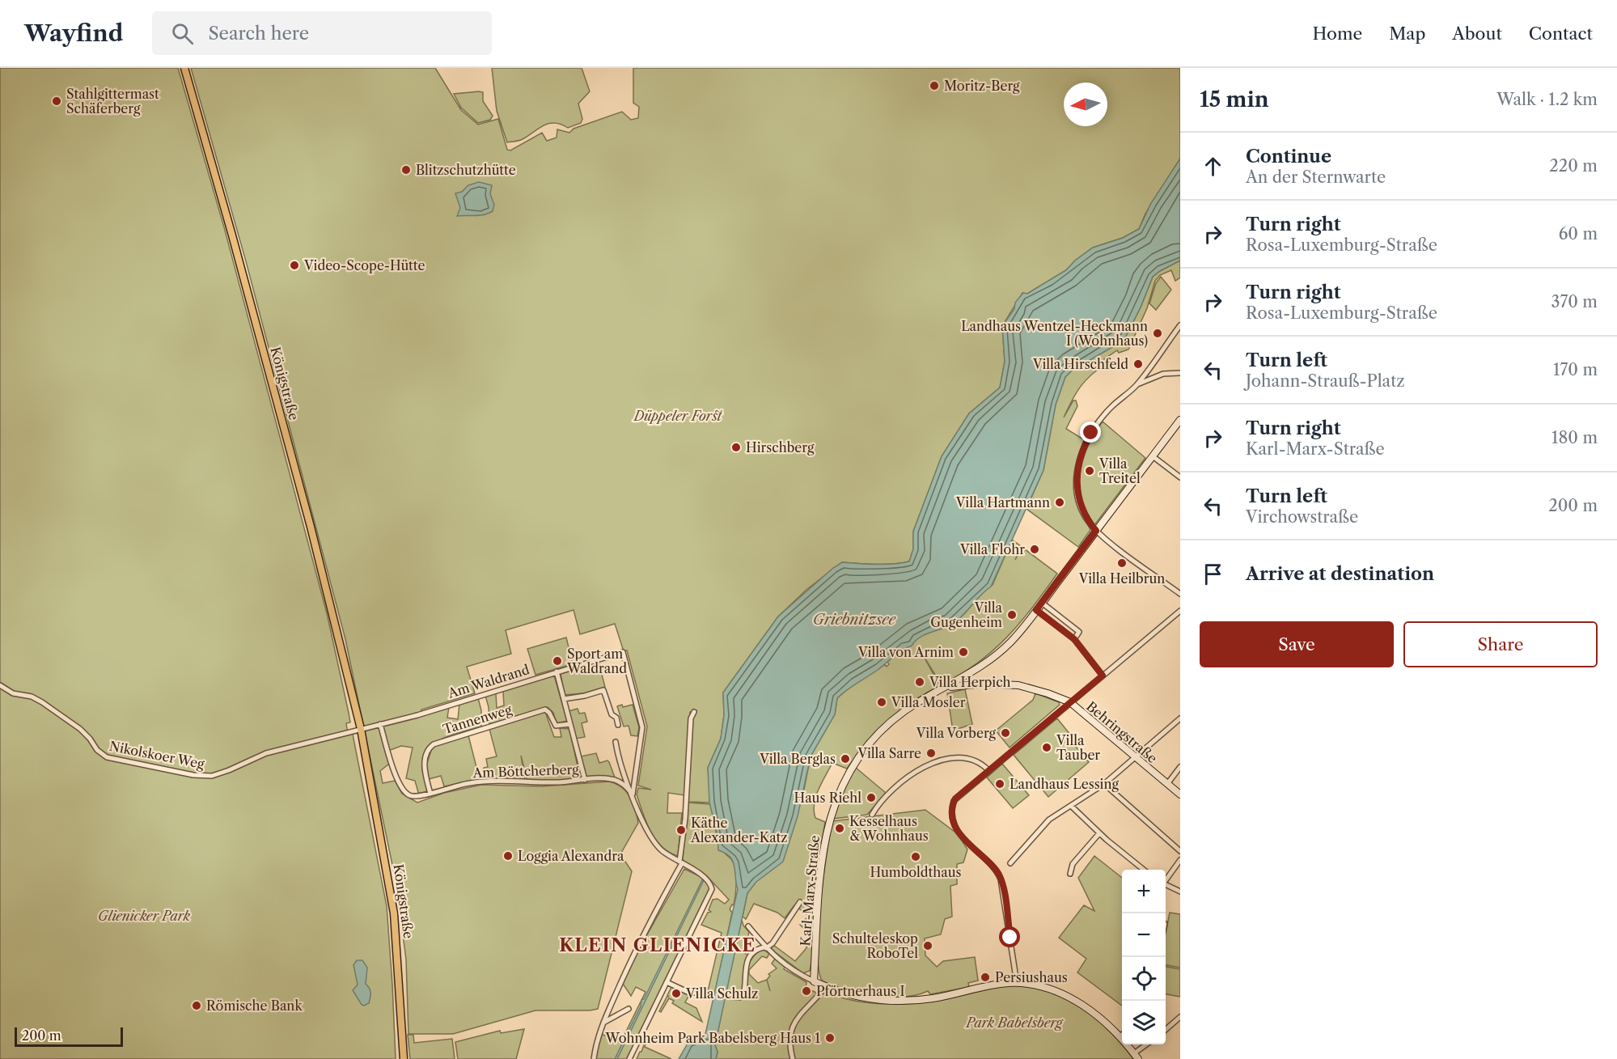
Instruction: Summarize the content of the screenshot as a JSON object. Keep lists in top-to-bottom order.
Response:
{
  "streets": {
    "main road": ["Königstraße"],
    "street": [
      "Am Waldrand",
      "Tannenweg",
      "Behringstraße",
      "Nikolskoer Weg",
      "Am Böttcherberg",
      "Karl-Marx-Straße"
    ]
  },
  "crossings": [
    ["Königstraße", "Am Waldrand"],
    ["Königstraße", "Nikolskoer Weg"],
    ["Am Waldrand", "Nikolskoer Weg"],
    ["Am Waldrand", "Am Böttcherberg"],
    ["Tannenweg", "Am Böttcherberg"],
    ["Behringstraße", "Karl-Marx-Straße"]
  ],
  "districts": ["KLEIN GLIENICKE"],
  "water": ["Griebnitzsee"],
  "parks": ["Düppeler Forst", "Glienicker Park", "Park Babelsberg"],
  "places": [
    "Moritz-Berg",
    "Stahlgittermast Schäferberg",
    "Blitzschutzhütte",
    "Video-Scope-Hütte",
    "Landhaus Wentzel-Heckmann I (Wohnhaus)",
    "Villa Hirschfeld",
    "Hirschberg",
    "Villa Treitel",
    "Villa Hartmann",
    "Villa Flohr",
    "Villa Heilbrun",
    "Villa Gugenheim",
    "Villa von Arnim",
    "Sport am Waldrand",
    "Villa Herpich",
    "Villa Mosler",
    "Villa Vorberg",
    "Villa Tauber",
    "Villa Sarre",
    "Villa Berglas",
    "Landhaus Lessing",
    "Haus Riehl",
    "Kesselhaus & Wohnhaus",
    "Käthe Alexander-Katz",
    "Loggia Alexandra",
    "Humboldthaus",
    "Schulteleskop RoboTel",
    "Persiushaus",
    "Pförtnerhaus I",
    "Villa Schulz",
    "Römische Bank",
    "Wohnheim Park Babelsberg Haus 1"
  ],
  "scale_bar": "200 m",
  "north": "left",
  "page": {
    "header": "Wayfind",
    "search": "Search here",
    "nav": [
      "Home",
      "Map",
      "About",
      "Contact"
    ],
    "heading": ["15 min", "Walk · 1.2 km"],
    "list": [
      ["Continue", "An der Sternwarte", "220 m"],
      ["Turn right", "Rosa-Luxemburg-Straße", "60 m"],
      ["Turn right", "Rosa-Luxemburg-Straße", "370 m"],
      ["Turn left", "Johann-Strauß-Platz", "170 m"],
      ["Turn right", "Karl-Marx-Straße", "180 m"],
      ["Turn left", "Virchowstraße", "200 m"],
      "Arrive at destination"
    ],
    "buttons": ["Save", "Share"],
    "map_buttons": ["+", "−"],
    "scale": "200 m"
  }
}
